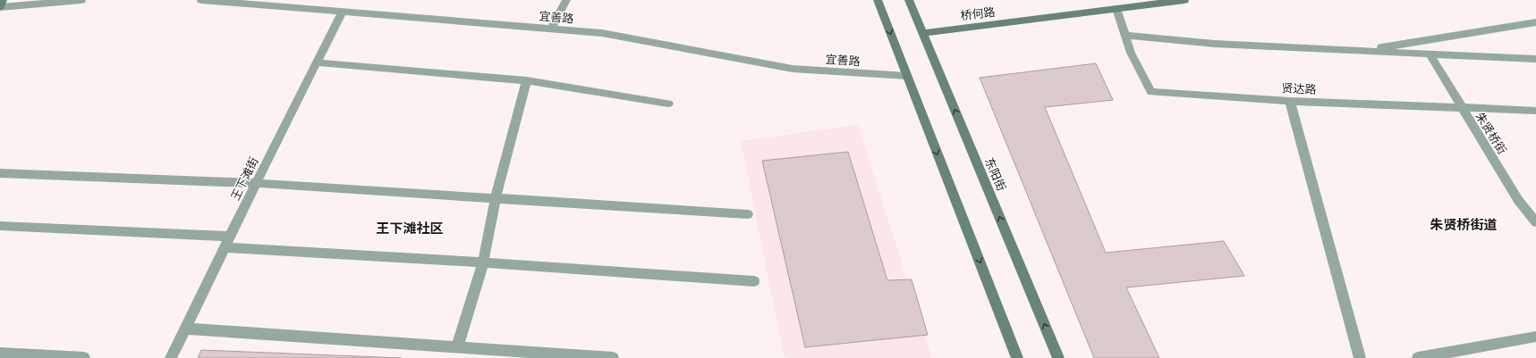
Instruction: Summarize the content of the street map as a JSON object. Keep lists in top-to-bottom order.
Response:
{
  "streets": {
    "main road": ["桥何路", "东阳街"],
    "street": [
      "宜善路",
      "贤达路",
      "朱贤桥街",
      "王下滩街"
    ]
  },
  "crossings": [
    ["桥何路", "贤达路"],
    ["桥何路", "东阳街"],
    ["宜善路", "王下滩街"],
    ["贤达路", "朱贤桥街"]
  ],
  "districts": ["朱贤桥街道", "王下滩社区"]
}
